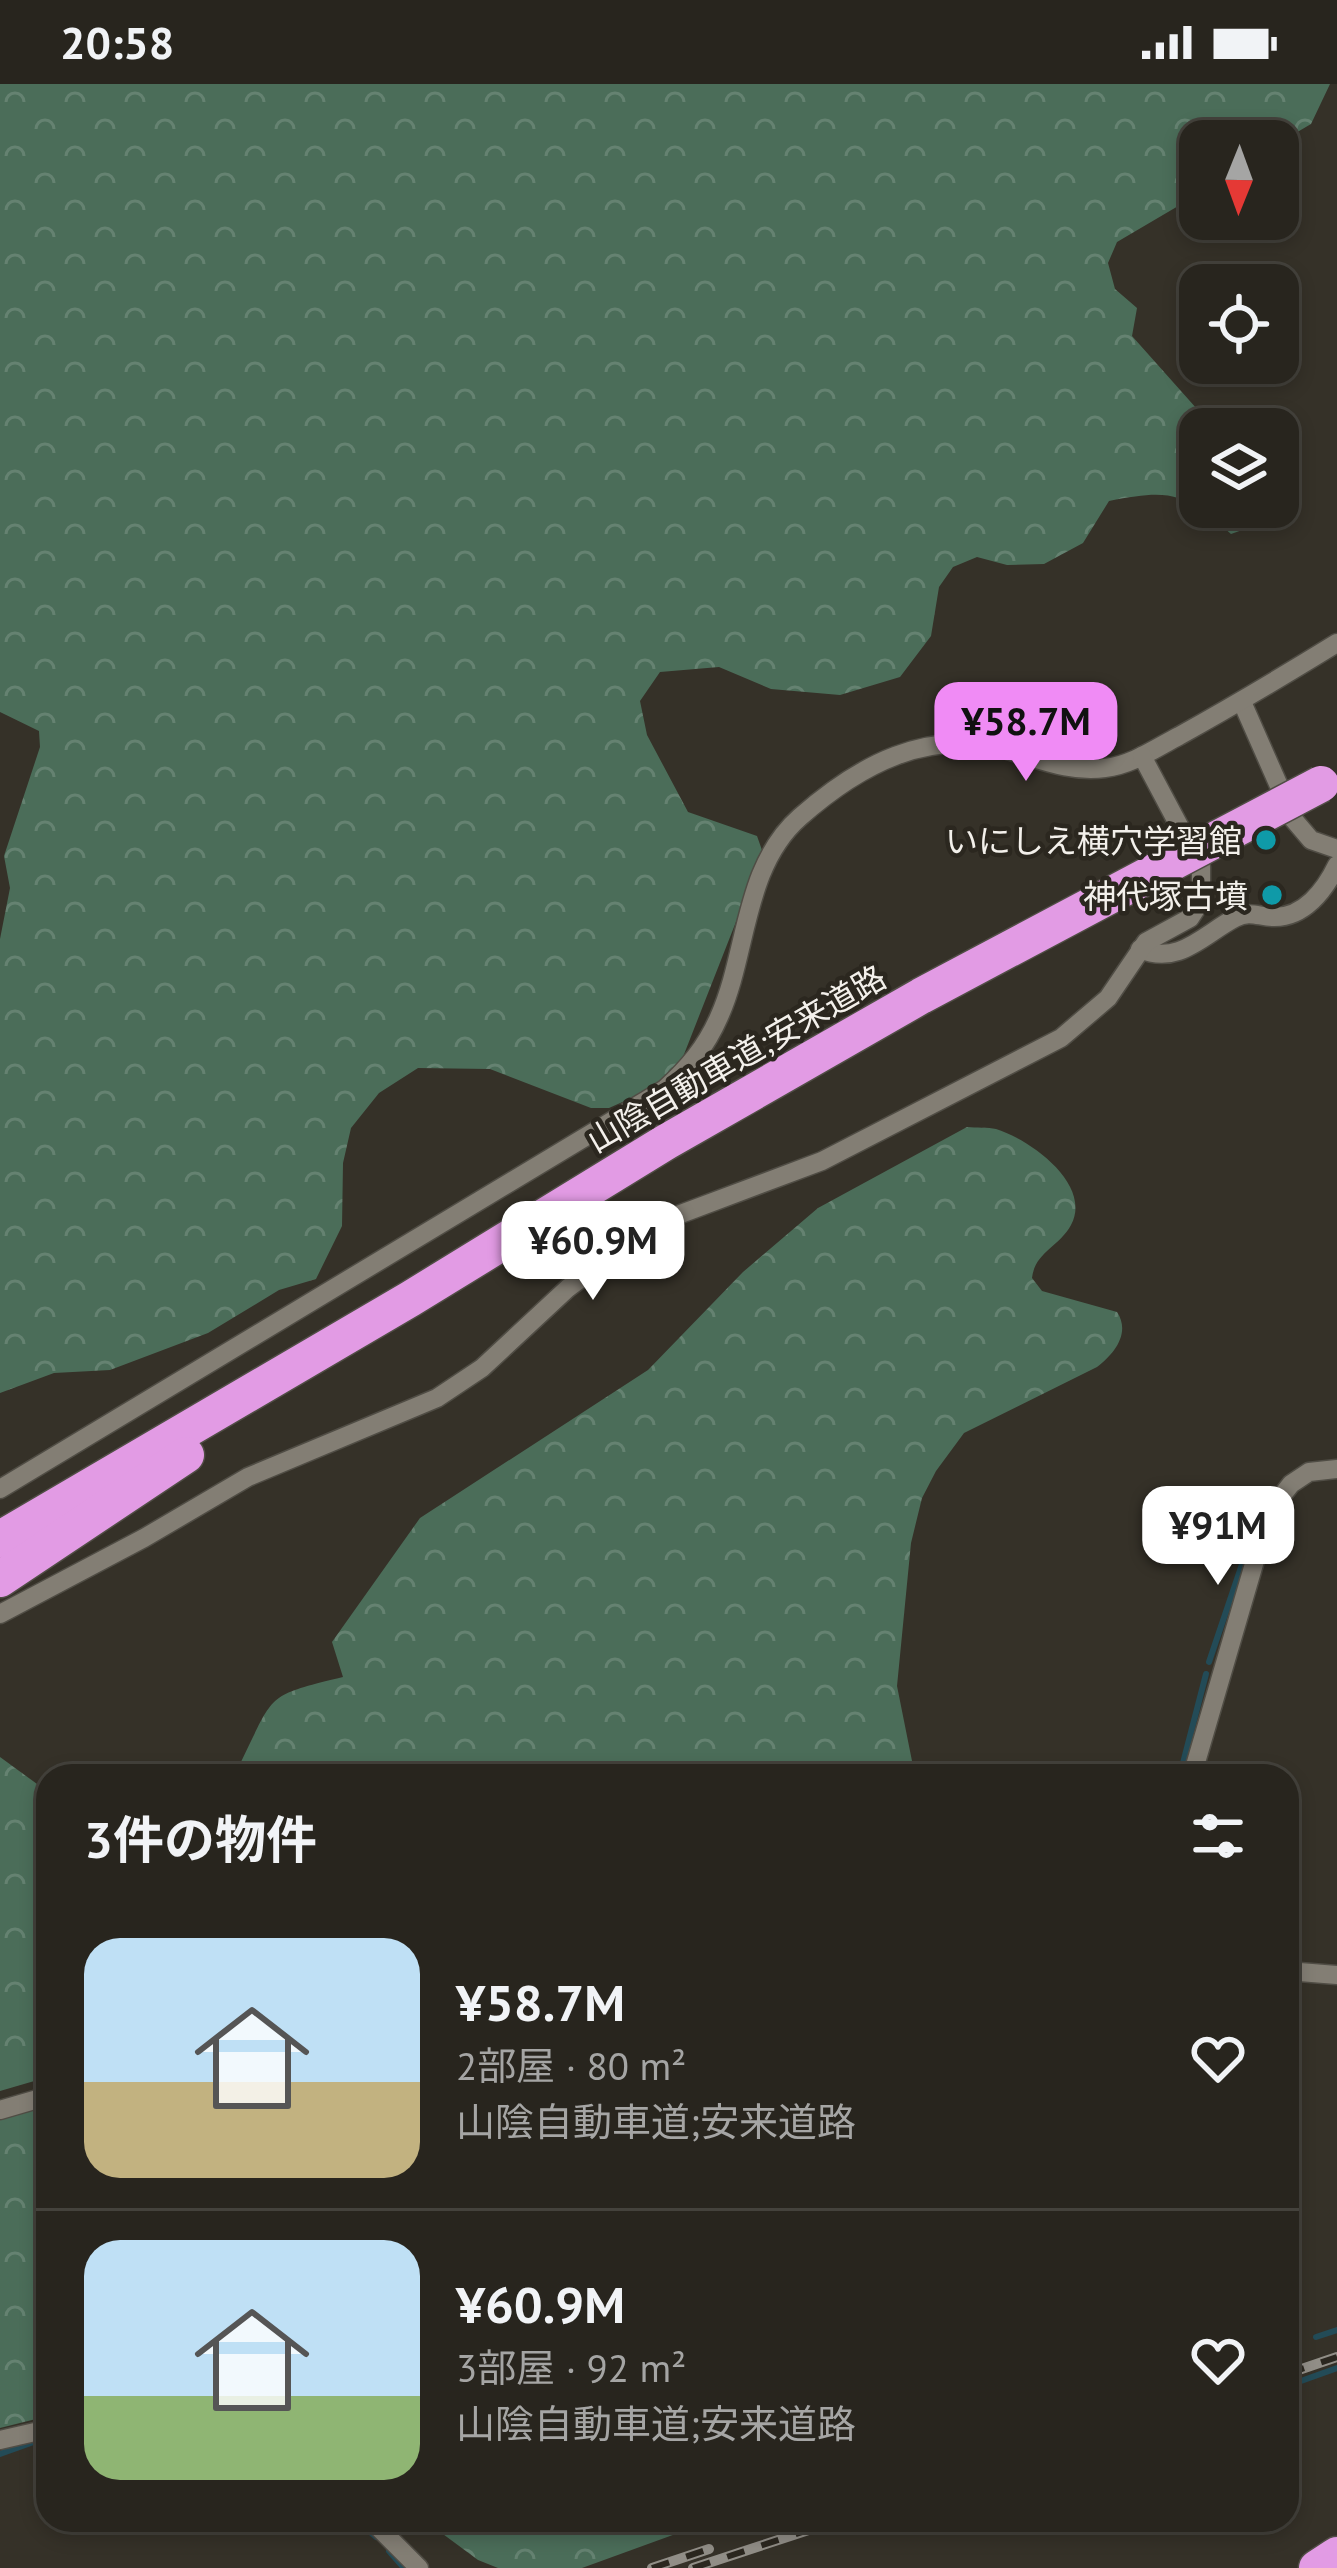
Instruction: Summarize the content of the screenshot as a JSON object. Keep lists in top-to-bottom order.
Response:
{
  "streets": {
    "highway": ["山陰自動車道;安来道路"]
  },
  "places": ["いにしえ横穴学習館", "神代塚古墳"],
  "north": "bottom",
  "page": {
    "status": "20:58",
    "price": ["¥58.7M", "¥60.9M", "¥91M"],
    "heading": "3件の物件",
    "list": [
      {
        "name": "¥58.7M",
        "note": "2部屋 · 80 m² · 山陰自動車道;安来道路"
      },
      {
        "name": "¥60.9M",
        "note": "3部屋 · 92 m² · 山陰自動車道;安来道路"
      }
    ]
  }
}
